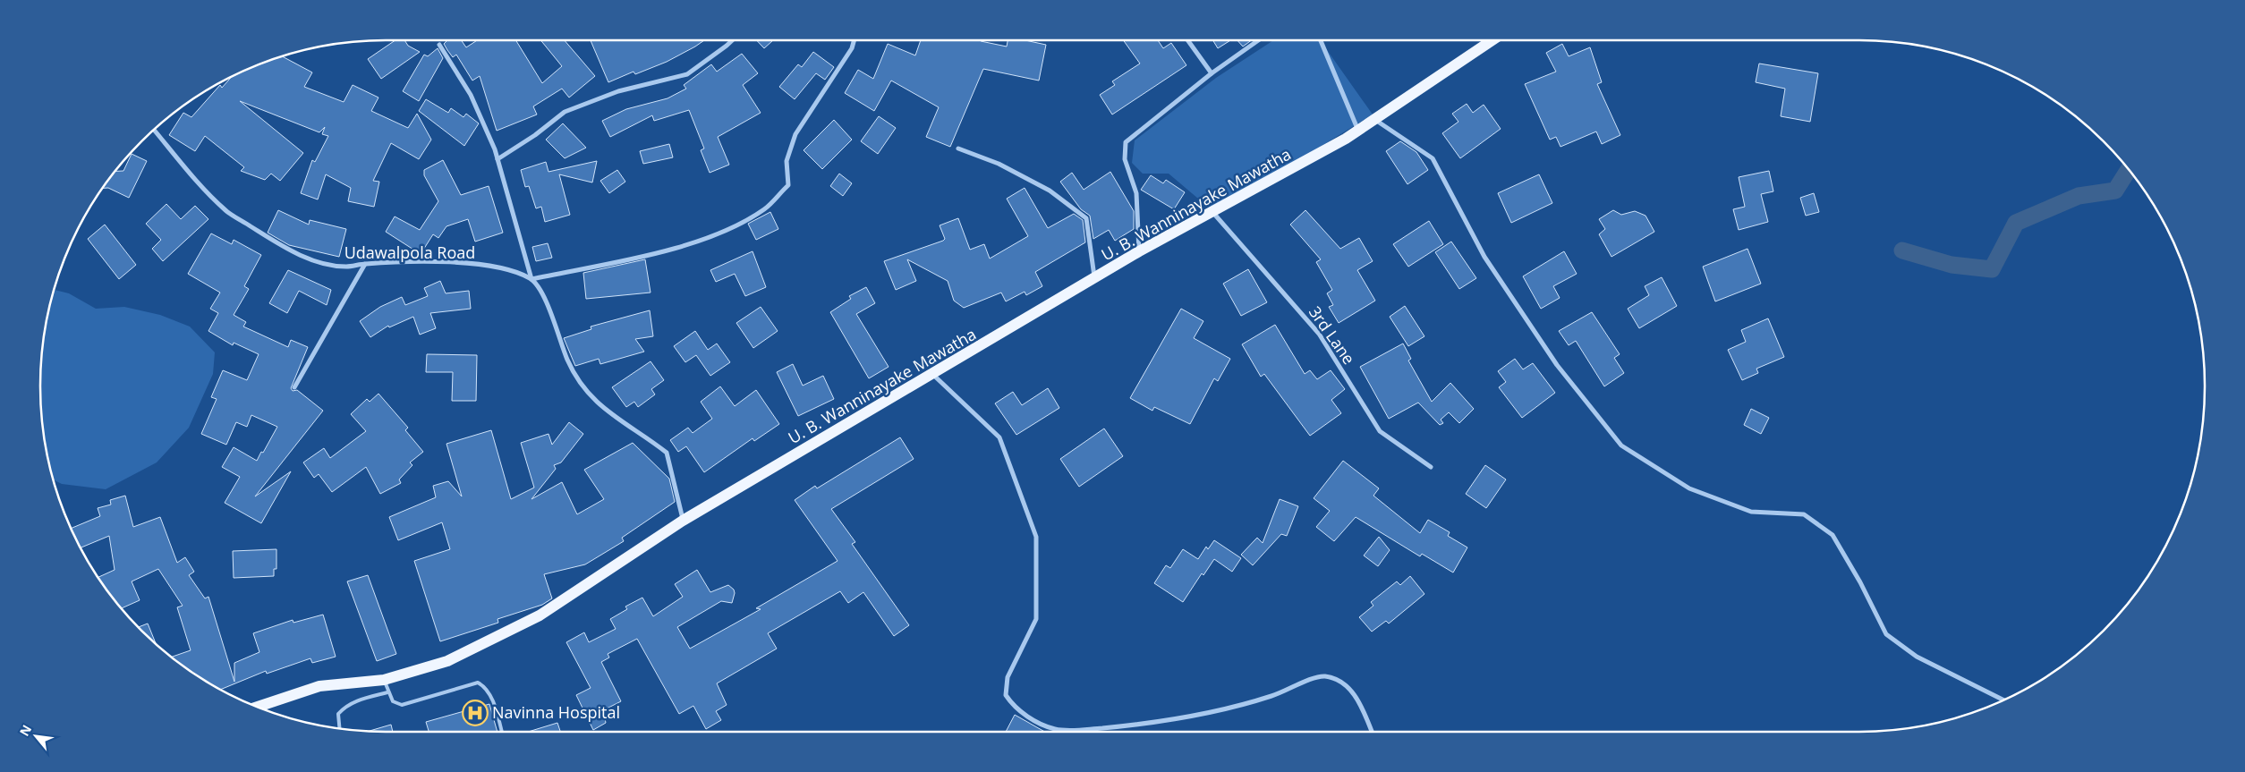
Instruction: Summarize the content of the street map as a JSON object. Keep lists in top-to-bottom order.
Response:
{
  "streets": {
    "main road": ["U. B. Wanninayake Mawatha"],
    "street": ["Udawalpola Road", "3rd Lane"]
  },
  "crossings": [
    ["U. B. Wanninayake Mawatha", "3rd Lane"]
  ],
  "places": {
    "hospital": ["Navinna Hospital"]
  },
  "north": "top left"
}
